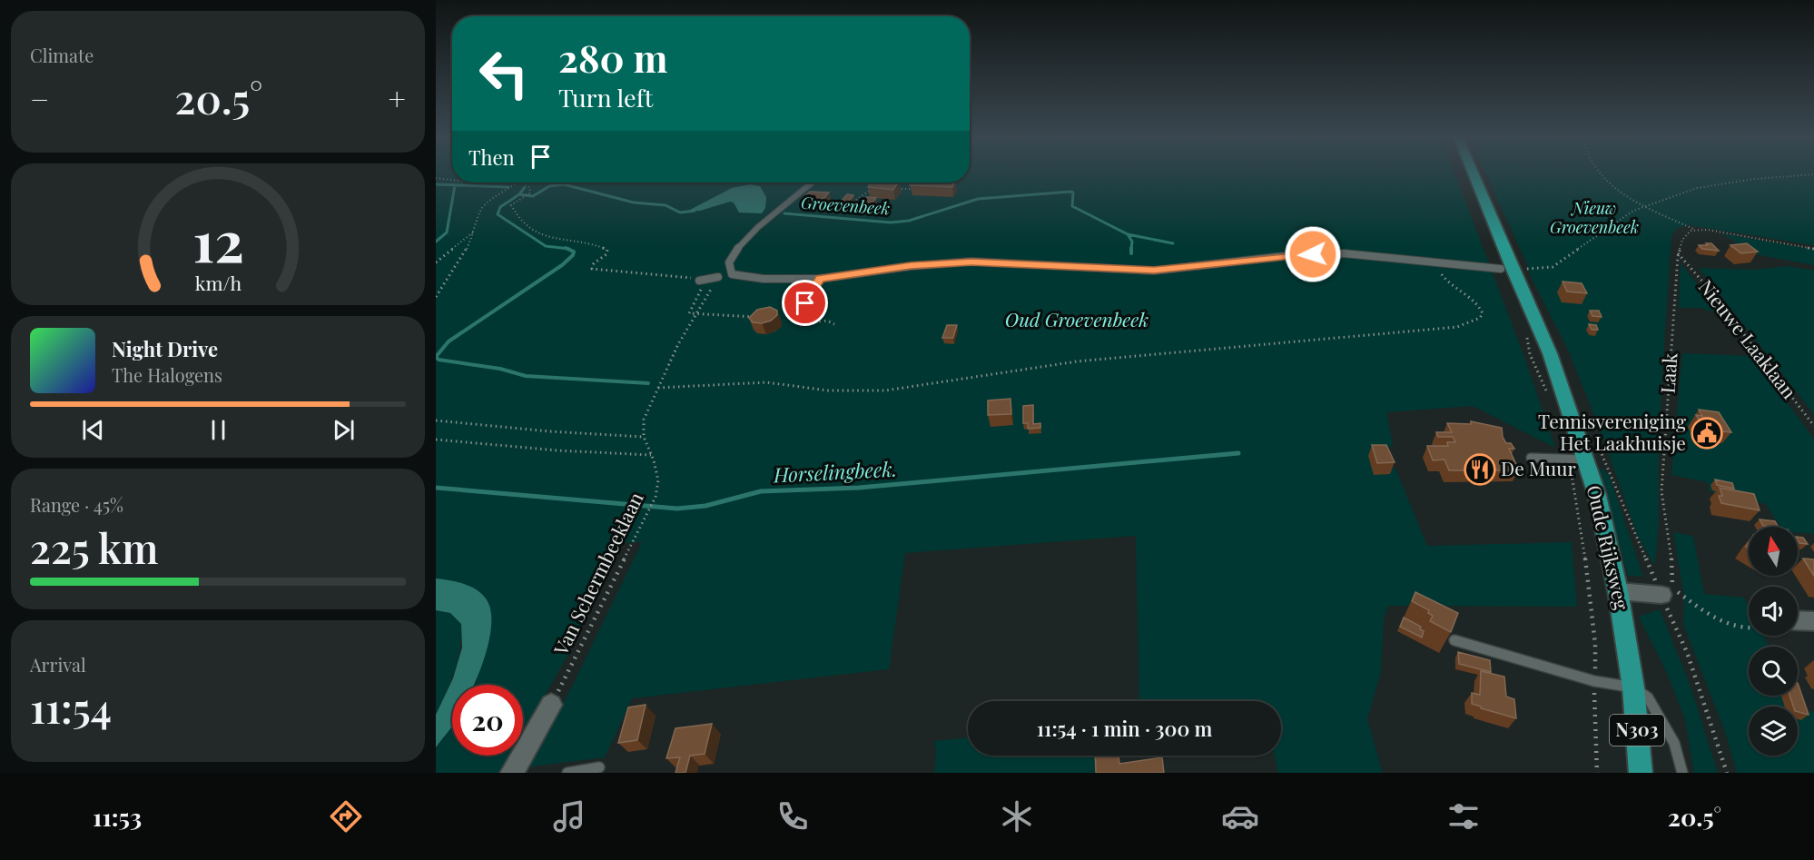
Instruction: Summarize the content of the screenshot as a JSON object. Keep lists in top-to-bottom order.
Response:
{
  "streets": {
    "main road": ["Oude Rijksweg", "N303"],
    "path": ["Nieuwe Laaklaan", "Laak", "Van Schermbeeklaan"]
  },
  "crossings": [
    ["Nieuwe Laaklaan", "Laak"],
    ["Oude Rijksweg", "N303"]
  ],
  "water": ["Groevenbeek", "Horselingbeek."],
  "parks": ["Nieuw Groevenbeek", "Oud Groevenbeek"],
  "places": {
    "public building": ["Tennisvereniging Het Laakhuisje"],
    "restaurant": ["De Muur"]
  },
  "north": "top",
  "page": {
    "tile": [
      "Climate",
      ["Range · 45%", "225 km"],
      ["Arrival", "11:54"]
    ],
    "turn": ["280 m", "Turn left"],
    "heat": ["−", "20.5°", "+"],
    "then": "Then",
    "song": ["Night Drive", "The Halogens"],
    "limit": "20",
    "trip": "11:54 · 1 min · 300 m",
    "tabs": ["11:53", "20.5°"],
    "gauge": ["12", "km/h"]
  }
}
